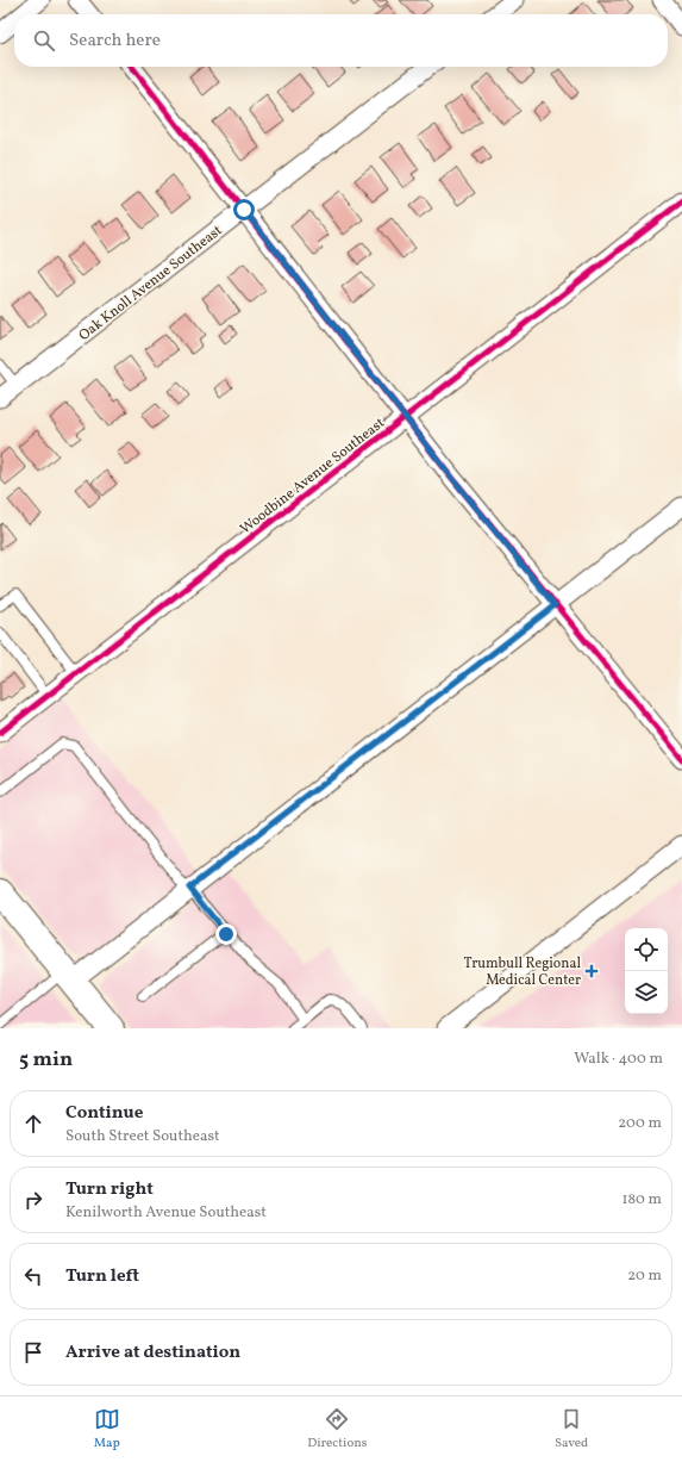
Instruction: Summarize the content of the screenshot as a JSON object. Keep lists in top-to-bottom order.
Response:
{
  "streets": {
    "street": ["Oak Knoll Avenue Southeast", "Woodbine Avenue Southeast"]
  },
  "places": {
    "health": ["Trumbull Regional Medical Center"]
  },
  "page": {
    "search": "Search here",
    "heading": ["5 min", "Walk · 400 m"],
    "list": [
      ["Continue", "South Street Southeast", "200 m"],
      ["Turn right", "Kenilworth Avenue Southeast", "180 m"],
      ["Turn left", "20 m"],
      "Arrive at destination"
    ],
    "nav": ["Map", "Directions", "Saved"]
  }
}
